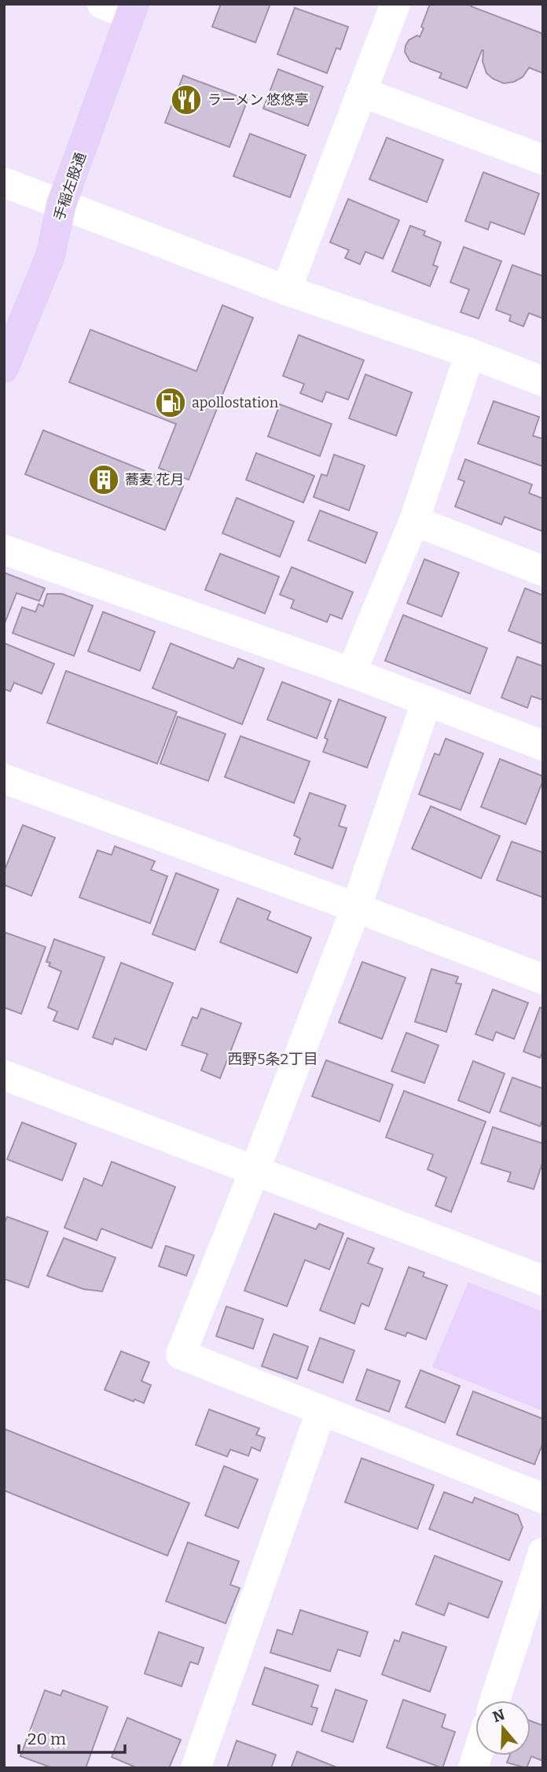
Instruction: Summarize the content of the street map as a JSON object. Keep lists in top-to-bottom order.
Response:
{
  "streets": {
    "main road": ["手稲左股通"]
  },
  "districts": ["西野5条2丁目"],
  "places": {
    "restaurant": ["ラーメン 悠悠亭"],
    "fuel station": ["apollostation"],
    "building": ["蕎麦 花月"]
  },
  "scale_bar": "20 m",
  "north": "top"
}
